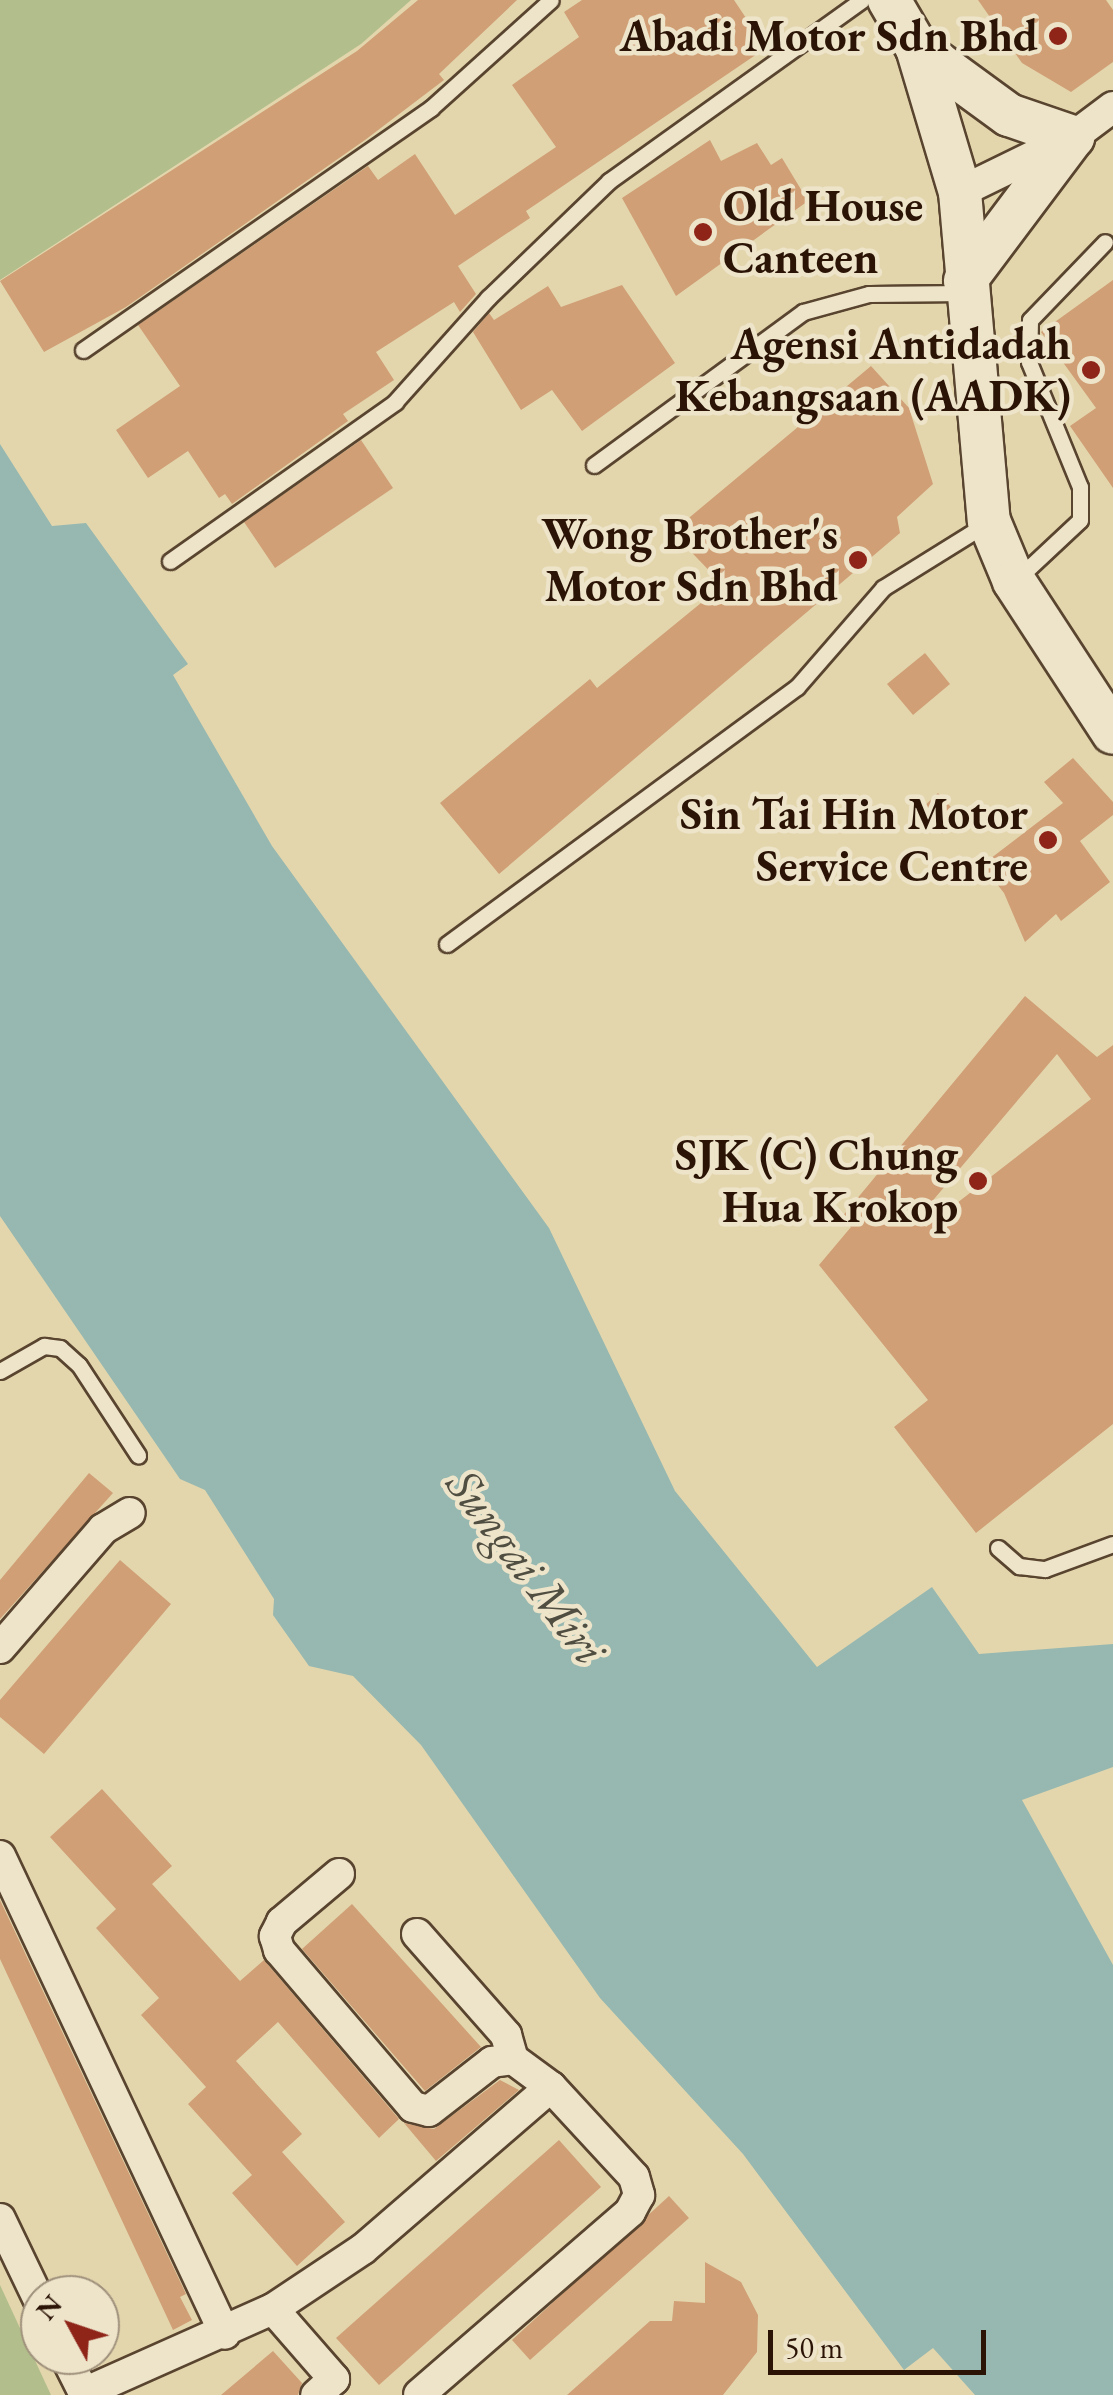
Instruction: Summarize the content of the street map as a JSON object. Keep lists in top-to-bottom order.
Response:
{
  "water": ["Sungai Miri"],
  "places": [
    "Abadi Motor Sdn Bhd",
    "Old House Canteen",
    "Agensi Antidadah Kebangsaan (AADK)",
    "Wong Brother's Motor Sdn Bhd",
    "Sin Tai Hin Motor Service Centre",
    "SJK (C) Chung Hua Krokop"
  ],
  "scale_bar": "50 m",
  "north": "top left"
}
